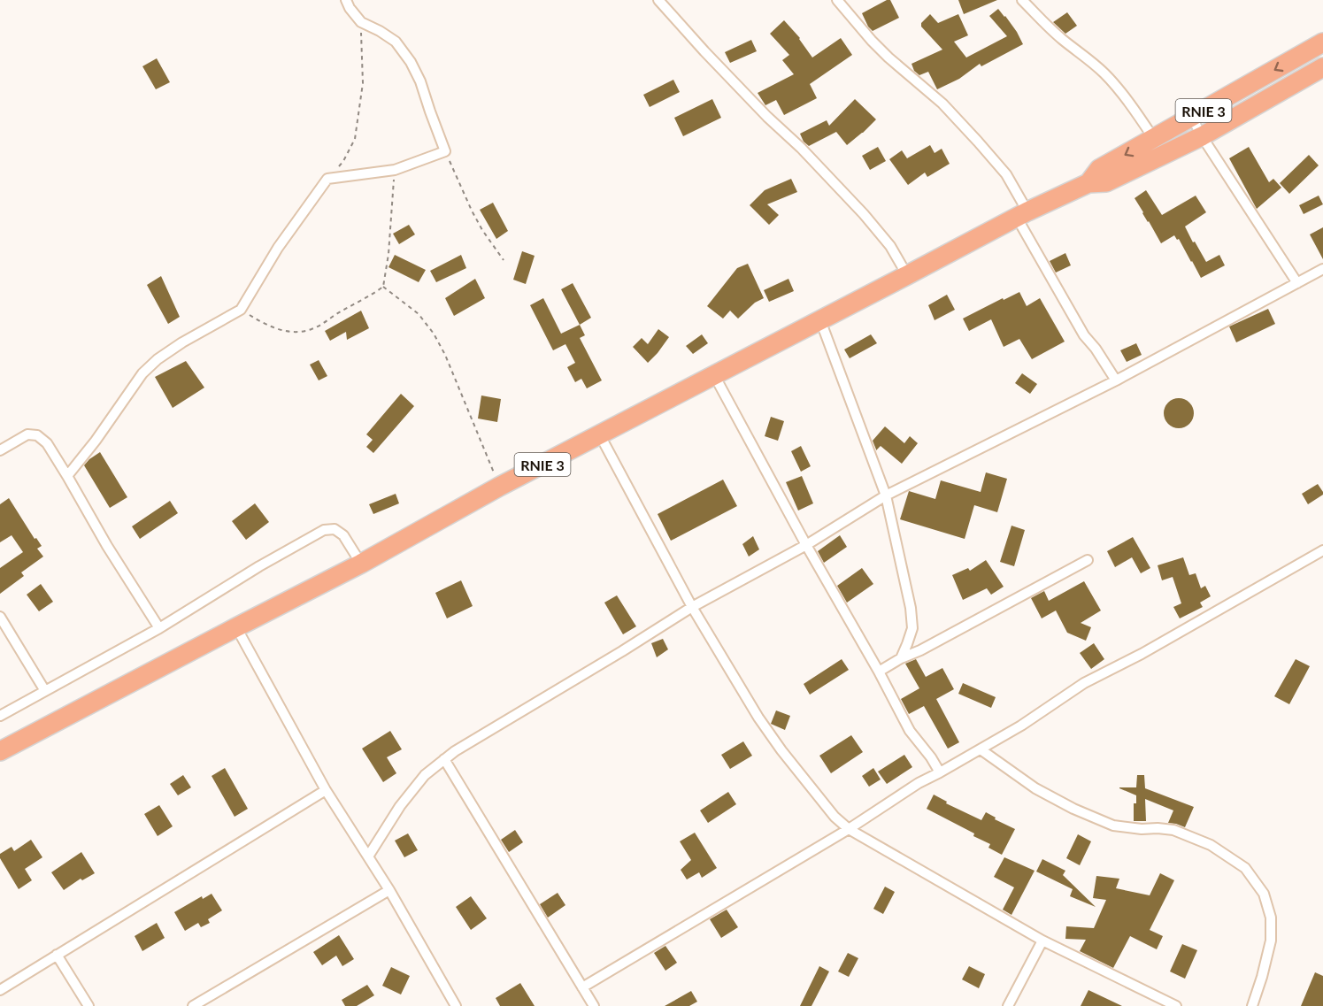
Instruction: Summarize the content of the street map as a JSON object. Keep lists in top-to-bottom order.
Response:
{
  "streets": {
    "highway": ["RNIE 3"]
  }
}
